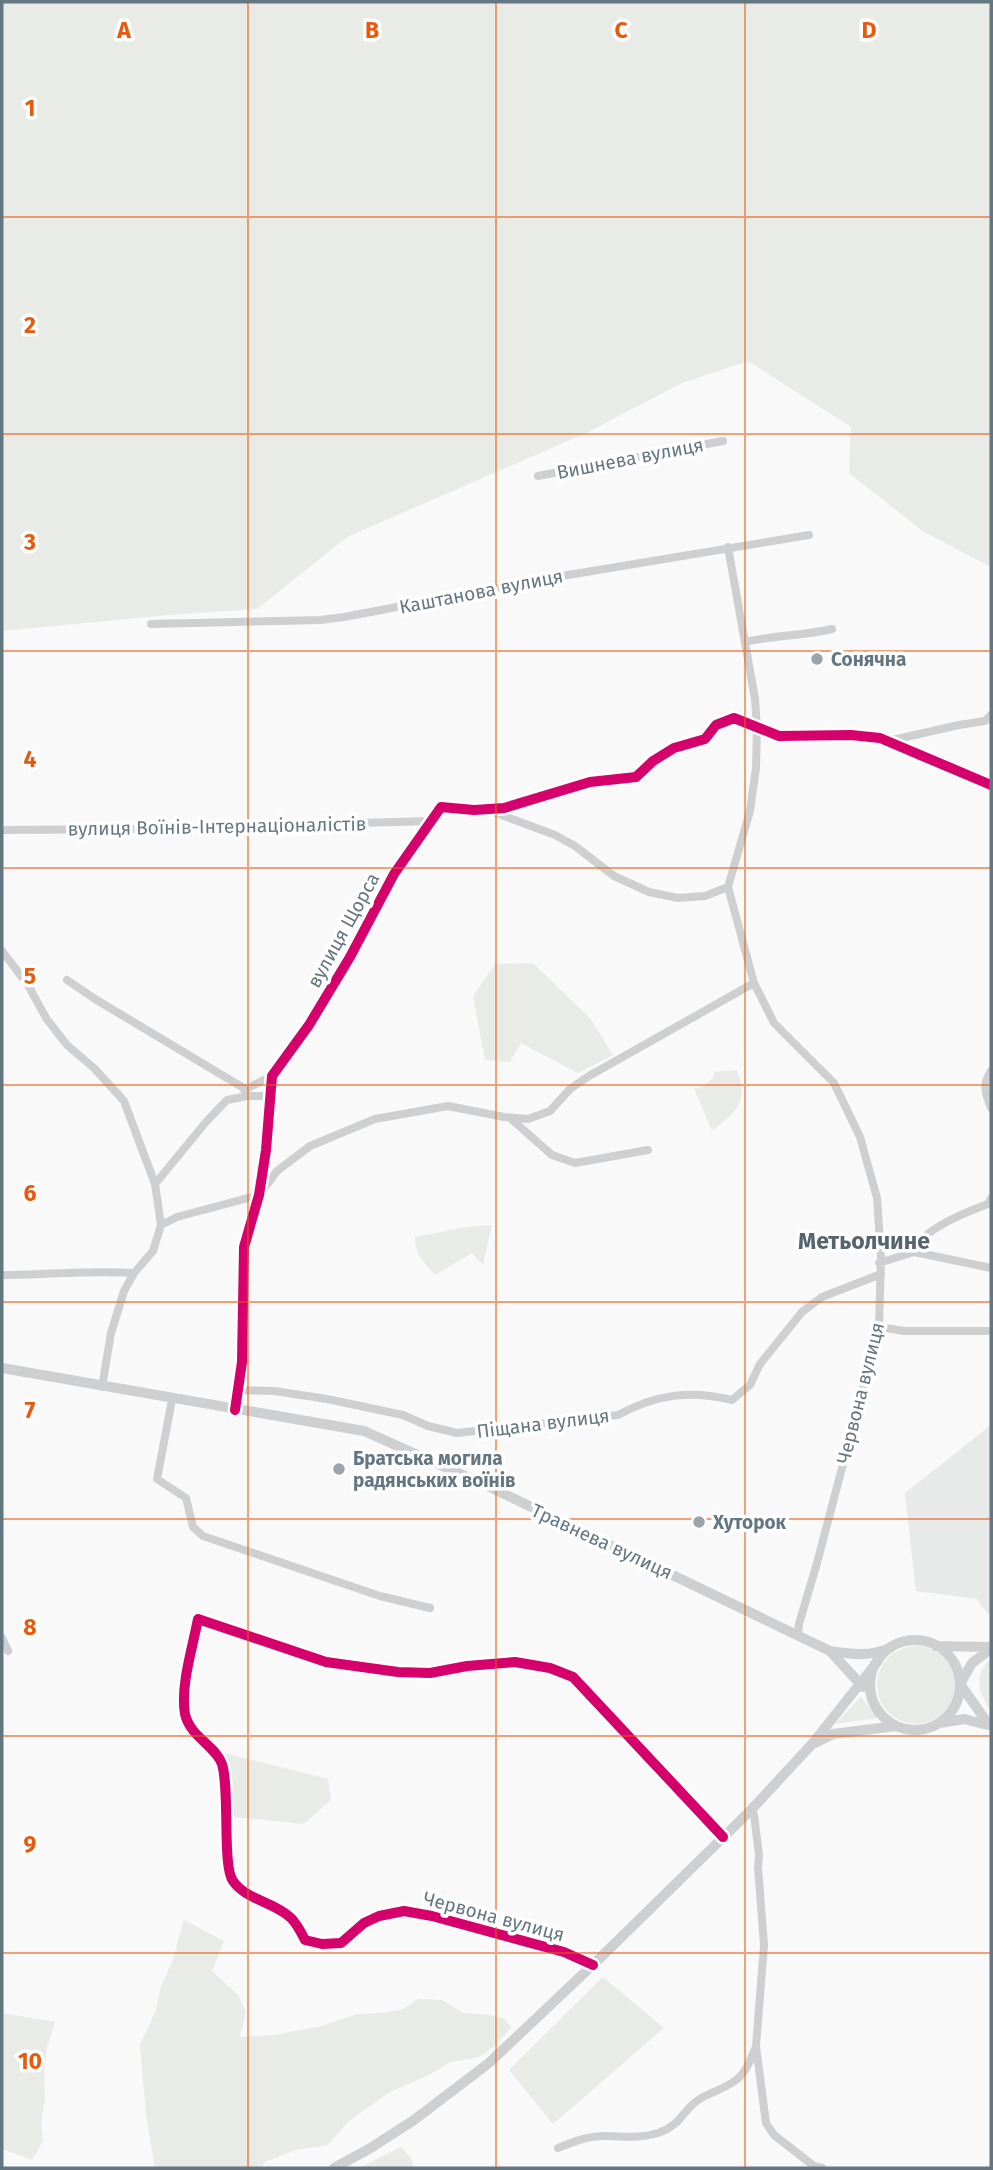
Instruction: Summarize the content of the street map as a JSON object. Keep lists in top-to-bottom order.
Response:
{
  "streets": {
    "street": [
      "Вишнева вулиця",
      "Каштанова вулиця",
      "вулиця Воїнів-Інтернаціоналістів",
      "вулиця Щорса",
      "Червона вулиця",
      "Піщана вулиця",
      "Травнева вулиця"
    ]
  },
  "crossings": [
    ["вулиця Воїнів-Інтернаціоналістів", "вулиця Щорса"],
    ["вулиця Щорса", "Червона вулиця"],
    ["вулиця Щорса", "Піщана вулиця"],
    ["вулиця Щорса", "Травнева вулиця"],
    ["Червона вулиця", "Піщана вулиця"],
    ["Червона вулиця", "Травнева вулиця"]
  ],
  "districts": ["Метьолчине"],
  "places": ["Сонячна", "Братська могила радянських воїнів", "Хуторок"],
  "grid": {
    "columns": [
      "A",
      "B",
      "C",
      "D"
    ],
    "rows": [
      "1",
      "2",
      "3",
      "4",
      "5",
      "6",
      "7",
      "8",
      "9",
      "10"
    ]
  }
}
